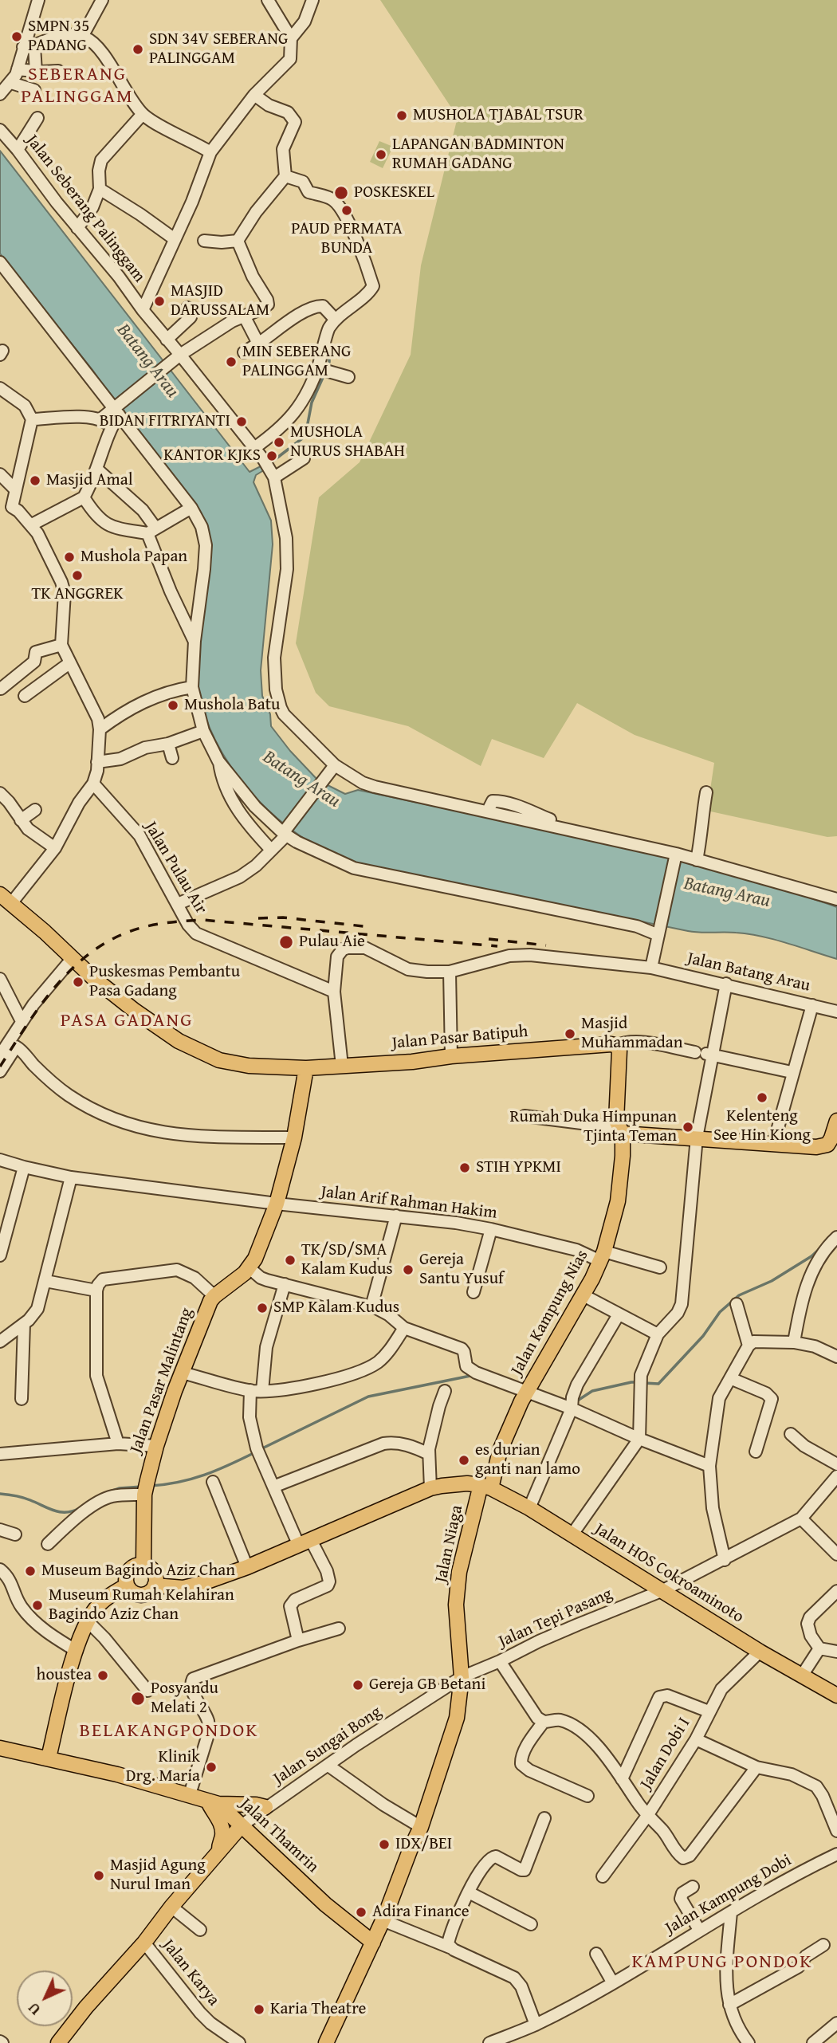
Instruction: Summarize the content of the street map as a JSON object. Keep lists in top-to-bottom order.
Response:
{
  "streets": {
    "main road": [
      "Jalan Pasar Batipuh",
      "Jalan Kampung Nias",
      "Jalan Pasar Malintang",
      "Jalan Niaga",
      "Jalan HOS Cokroaminoto",
      "Jalan Thamrin"
    ],
    "street": [
      "Jalan Seberang Palinggam",
      "Jalan Pulau Air",
      "Jalan Batang Arau",
      "Jalan Arif Rahman Hakim",
      "Jalan Tepi Pasang",
      "Jalan Sungai Bong",
      "Jalan Dobi I",
      "Jalan Kampung Dobi",
      "Jalan Karya"
    ]
  },
  "crossings": [
    ["Jalan Pulau Air", "Jalan Batang Arau"],
    ["Jalan Batang Arau", "Jalan Pasar Batipuh"],
    ["Jalan Pasar Batipuh", "Jalan Kampung Nias"],
    ["Jalan Pasar Batipuh", "Jalan Pasar Malintang"],
    ["Jalan Arif Rahman Hakim", "Jalan Kampung Nias"],
    ["Jalan Arif Rahman Hakim", "Jalan Pasar Malintang"],
    ["Jalan Kampung Nias", "Jalan Niaga"],
    ["Jalan Kampung Nias", "Jalan HOS Cokroaminoto"],
    ["Jalan Niaga", "Jalan HOS Cokroaminoto"],
    ["Jalan Niaga", "Jalan Tepi Pasang"],
    ["Jalan Niaga", "Jalan Sungai Bong"],
    ["Jalan Niaga", "Jalan Thamrin"],
    ["Jalan HOS Cokroaminoto", "Jalan Tepi Pasang"],
    ["Jalan HOS Cokroaminoto", "Jalan Dobi I"],
    ["Jalan Tepi Pasang", "Jalan Sungai Bong"],
    ["Jalan Sungai Bong", "Jalan Thamrin"]
  ],
  "districts": [
    "SEBERANG PALINGGAM",
    "PASA GADANG",
    "BELAKANGPONDOK",
    "KAMPUNG PONDOK"
  ],
  "water": ["Batang Arau"],
  "places": [
    "SMPN 35 PADANG",
    "SDN 34V SEBERANG PALINGGAM",
    "MUSHOLA TJABAL TSUR",
    "LAPANGAN BADMINTON RUMAH GADANG",
    "POSKESKEL",
    "PAUD PERMATA BUNDA",
    "MASJID DARUSSALAM",
    "MIN SEBERANG PALINGGAM",
    "BIDAN FITRIYANTI",
    "MUSHOLA NURUS SHABAH",
    "KANTOR KJKS",
    "Masjid Amal",
    "Mushola Papan",
    "TK ANGGREK",
    "Mushola Batu",
    "Pulau Aie",
    "Puskesmas Pembantu Pasa Gadang",
    "Masjid Muhammadan",
    "Kelenteng See Hin Kiong",
    "Rumah Duka Himpunan Tjinta Teman",
    "STIH YPKMI",
    "TK/SD/SMA Kalam Kudus",
    "Gereja Santu Yusuf",
    "SMP Kalam Kudus",
    "es durian ganti nan lamo",
    "Museum Bagindo Aziz Chan",
    "Museum Rumah Kelahiran Bagindo Aziz Chan",
    "houstea",
    "Gereja GB Betani",
    "Posyandu Melati 2",
    "Klinik Drg. Maria",
    "IDX/BEI",
    "Masjid Agung Nurul Iman",
    "Adira Finance",
    "Karia Theatre"
  ],
  "north": "bottom left"
}
